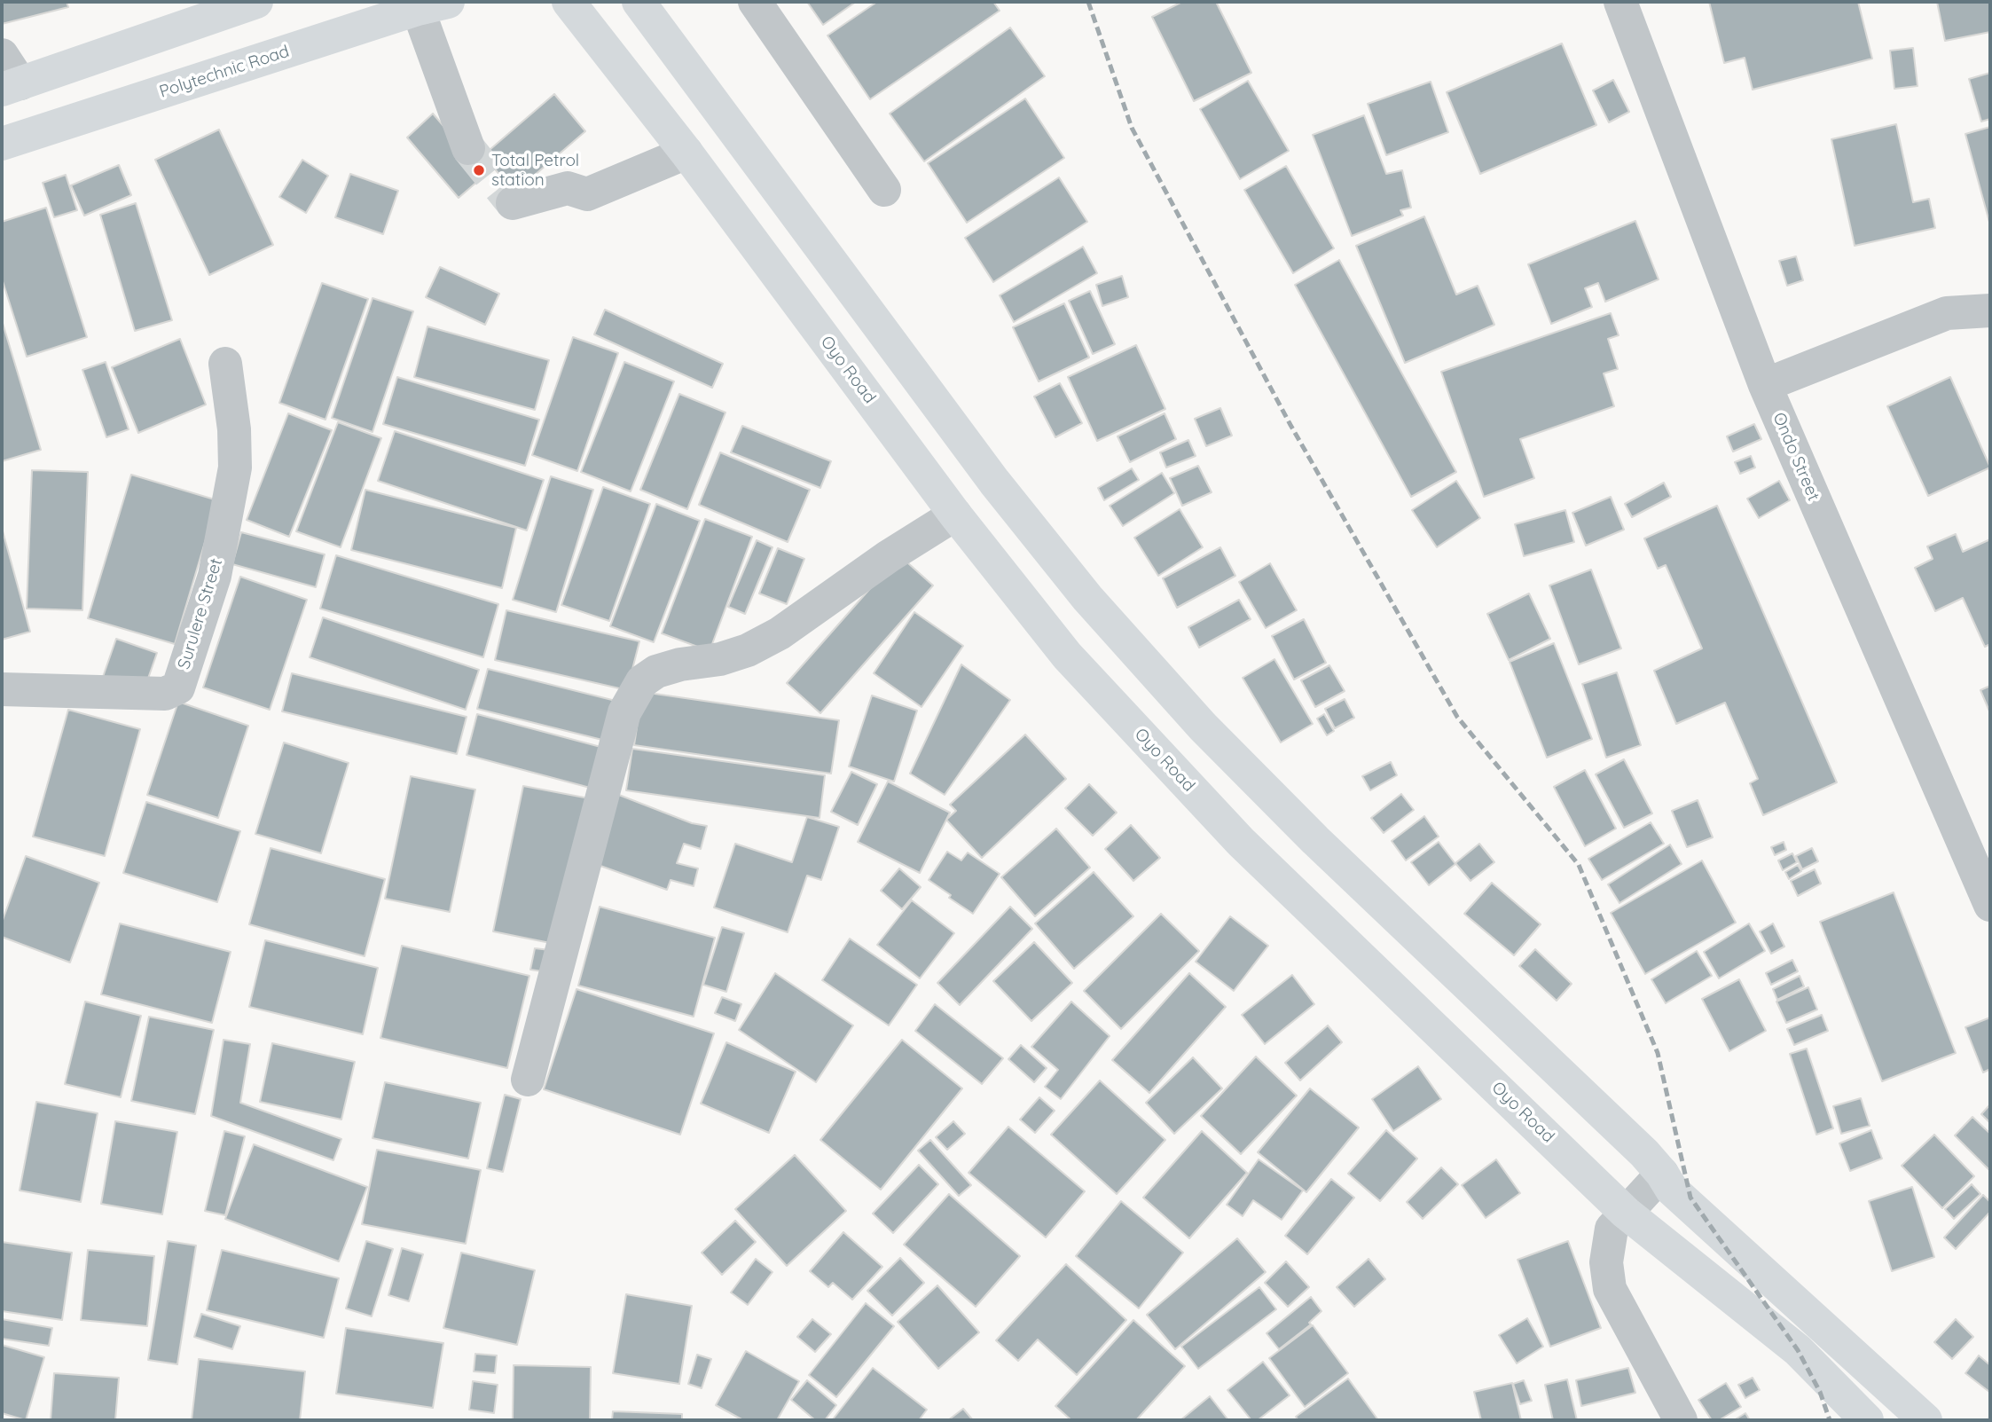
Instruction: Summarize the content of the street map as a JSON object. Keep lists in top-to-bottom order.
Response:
{
  "streets": {
    "main road": ["Polytechnic Road", "Oyo Road"],
    "street": ["Ondo Street", "Surulere Street"]
  },
  "places": ["Total Petrol station"]
}
